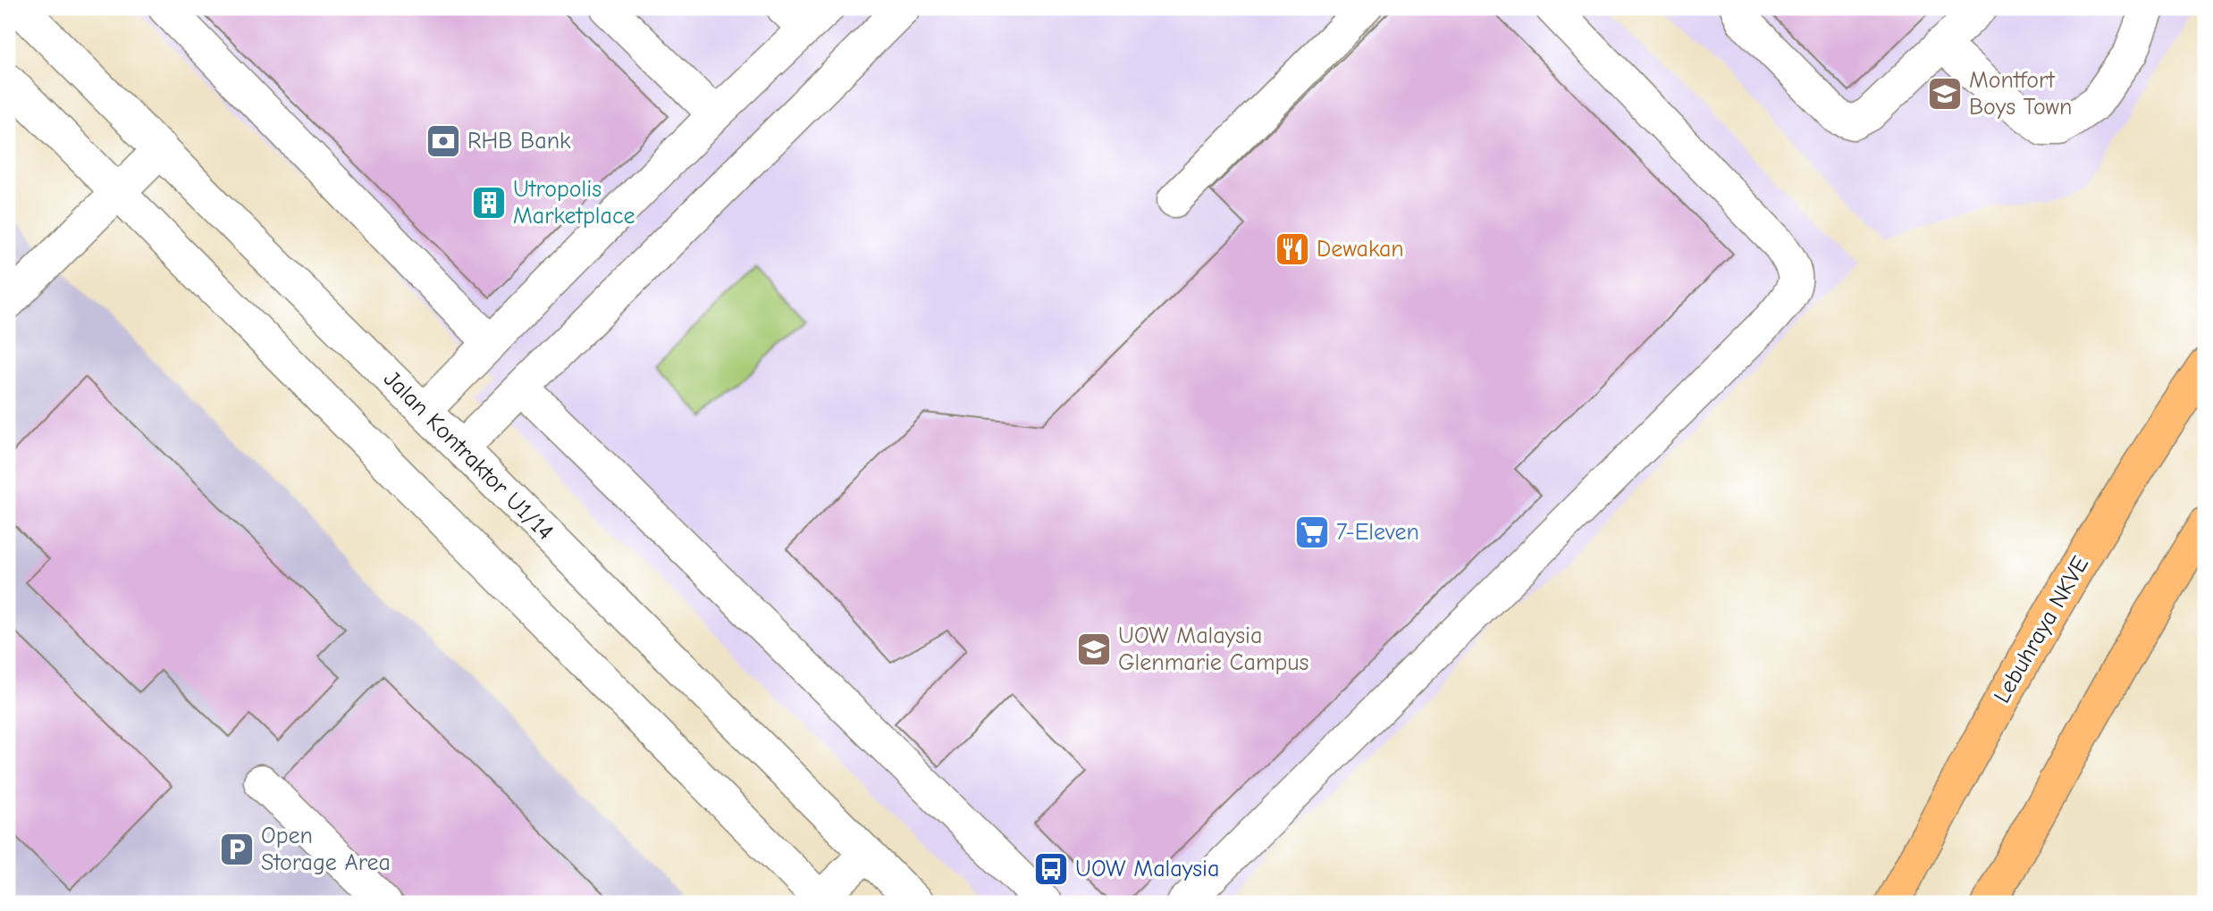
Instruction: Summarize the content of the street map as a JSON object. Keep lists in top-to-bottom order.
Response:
{
  "streets": {
    "highway": ["Lebuhraya NKVE"],
    "street": ["Jalan Kontraktor U1/14"]
  },
  "places": {
    "school or university": ["Montfort Boys Town", "UOW Malaysia Glenmarie Campus"],
    "bank": ["RHB Bank"],
    "building": ["Utropolis Marketplace"],
    "restaurant": ["Dewakan"],
    "supermarket": ["7-Eleven"],
    "parking": ["Open Storage Area"],
    "bus stop": ["UOW Malaysia"]
  }
}
